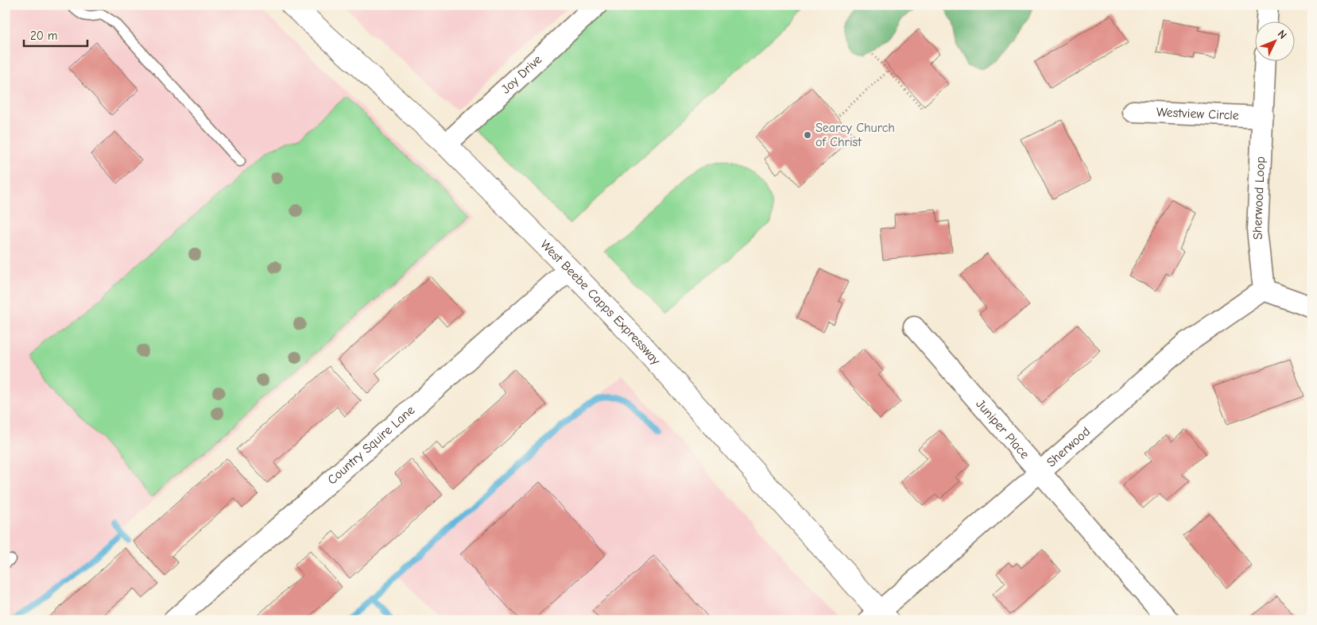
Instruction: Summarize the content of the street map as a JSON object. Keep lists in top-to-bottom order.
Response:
{
  "streets": {
    "main road": ["West Beebe Capps Expressway"],
    "street": [
      "Joy Drive",
      "Westview Circle",
      "Sherwood Loop",
      "Juniper Place",
      "Country Squire Lane",
      "Sherwood"
    ]
  },
  "crossings": [
    ["Joy Drive", "West Beebe Capps Expressway"],
    ["Westview Circle", "Sherwood Loop"],
    ["Sherwood Loop", "Sherwood"],
    ["West Beebe Capps Expressway", "Country Squire Lane"],
    ["West Beebe Capps Expressway", "Sherwood"],
    ["Juniper Place", "Sherwood"]
  ],
  "places": ["Searcy Church of Christ"],
  "scale_bar": "20 m",
  "north": "top right"
}
